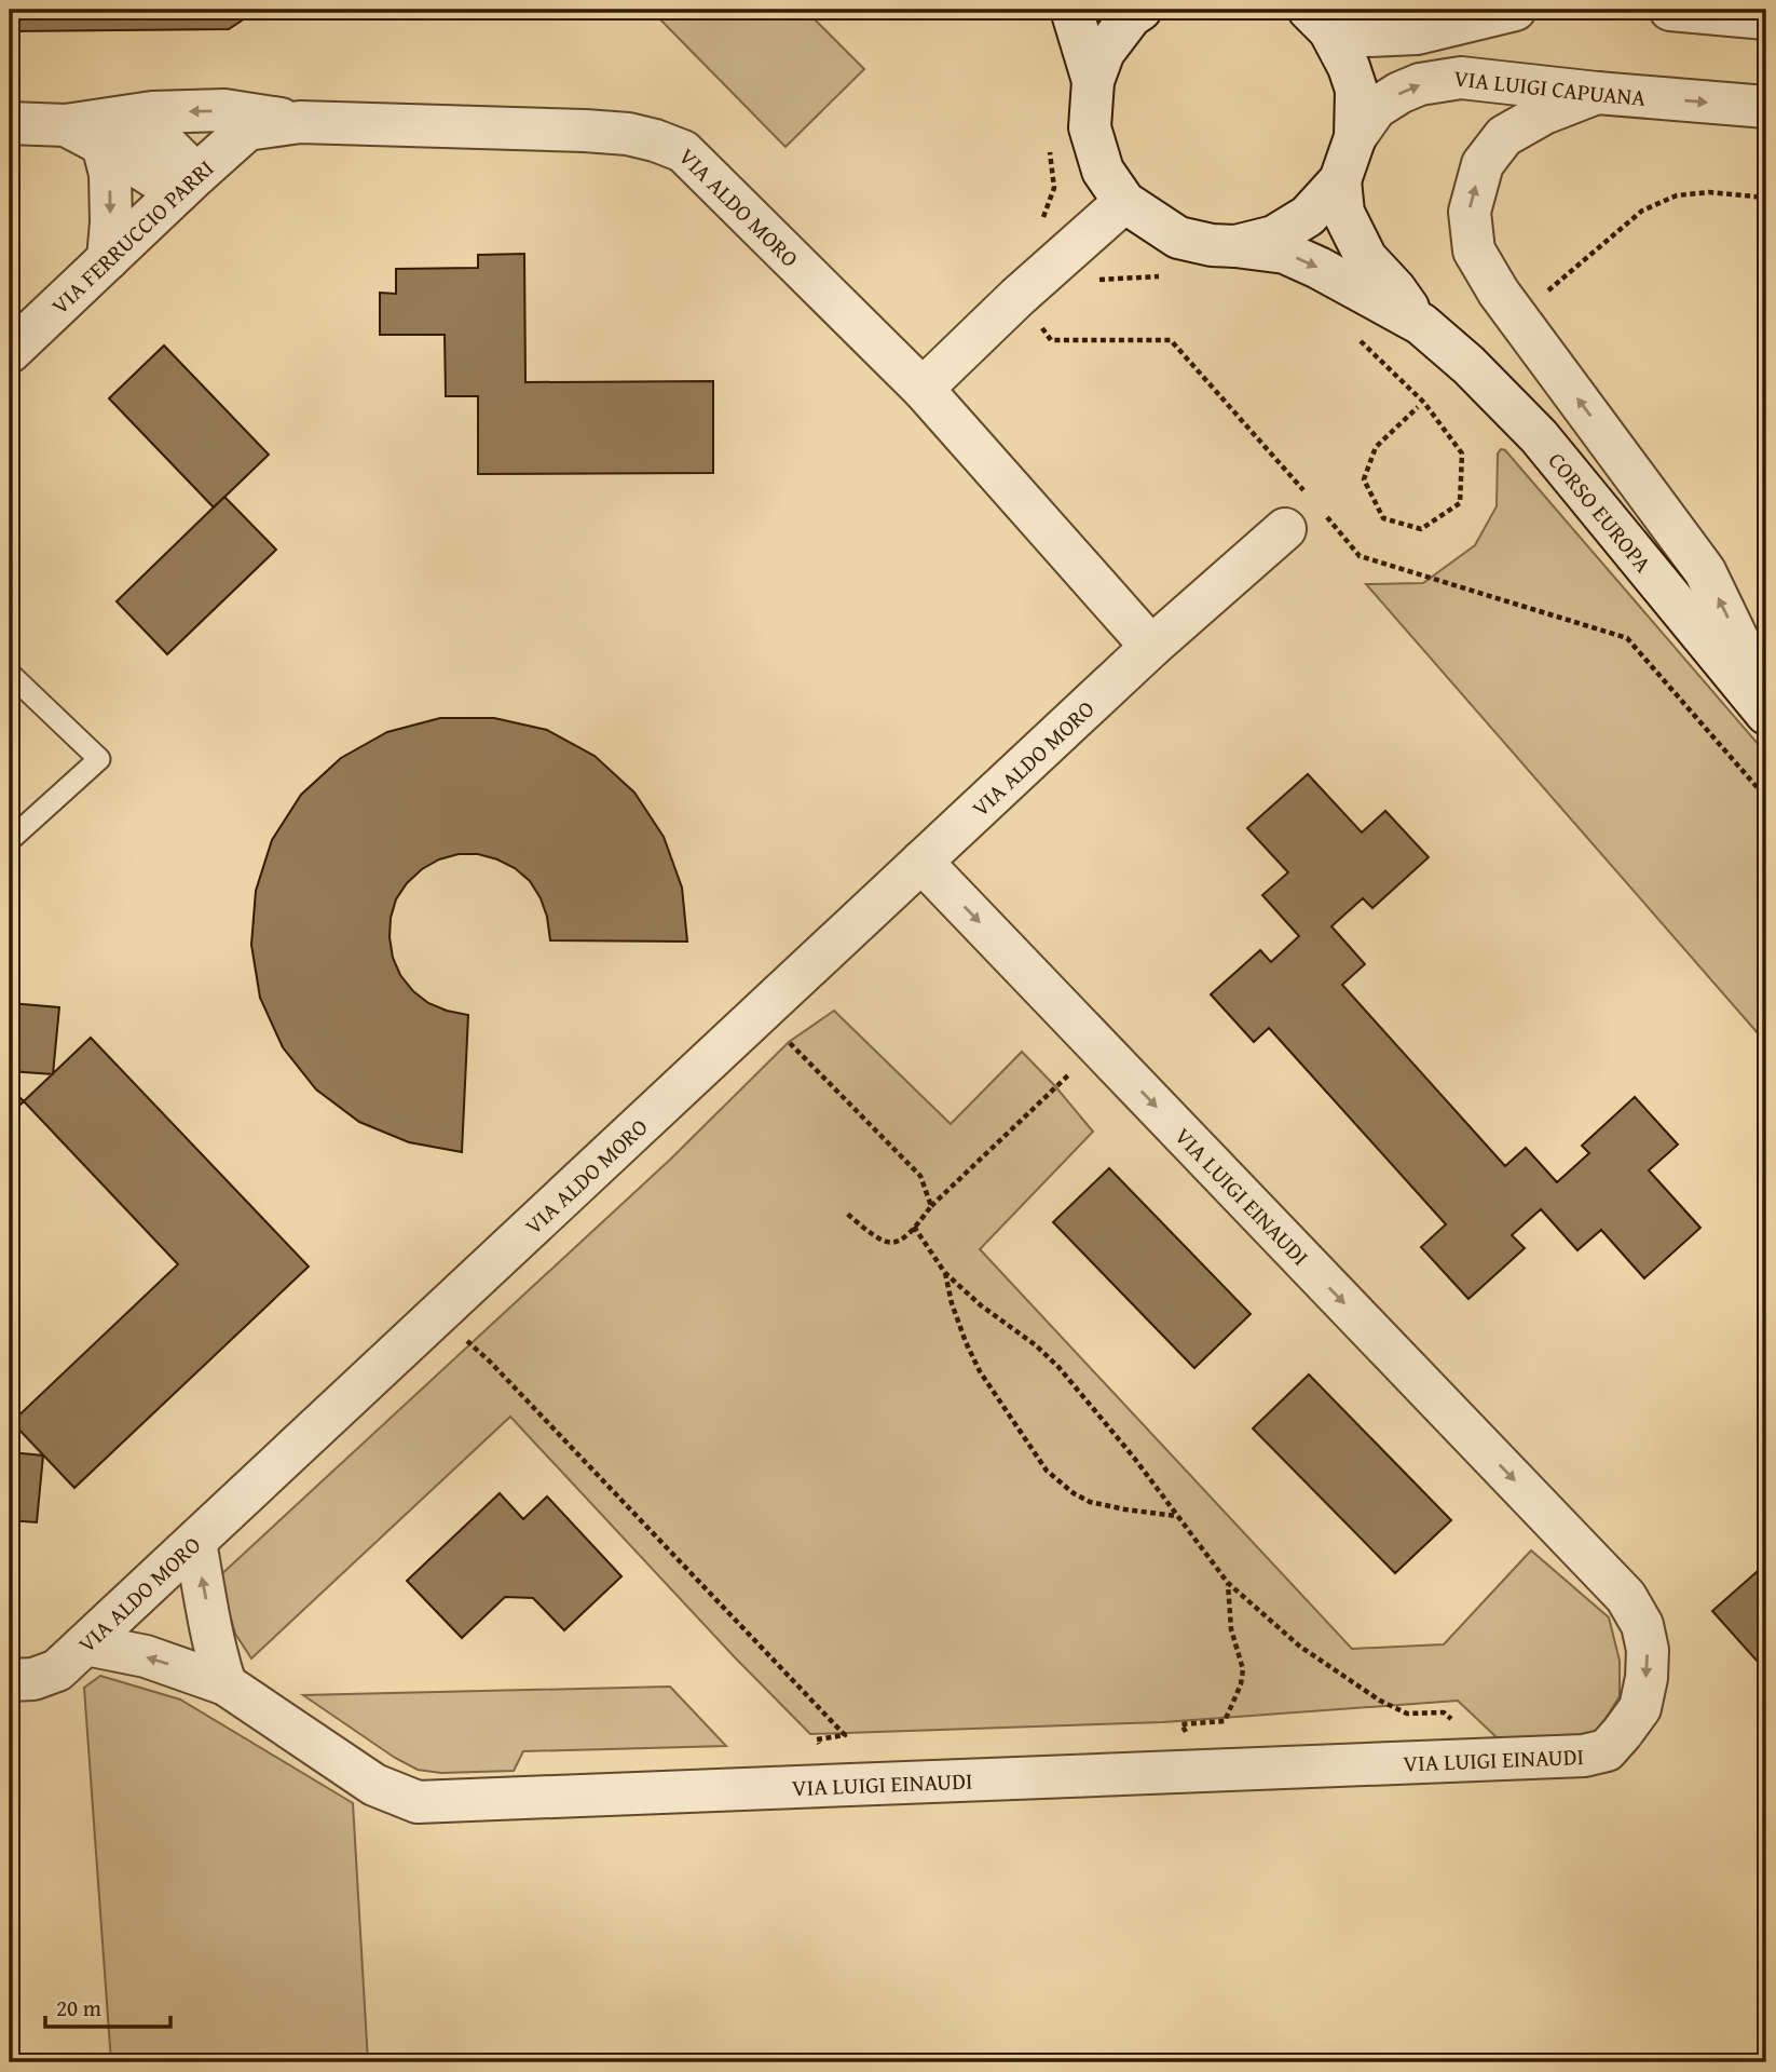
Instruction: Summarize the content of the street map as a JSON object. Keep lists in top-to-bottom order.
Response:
{
  "streets": {
    "street": [
      "VIA LUIGI CAPUANA",
      "VIA ALDO MORO",
      "VIA FERRUCCIO PARRI",
      "CORSO EUROPA",
      "VIA LUIGI EINAUDI"
    ]
  },
  "crossings": [
    ["VIA ALDO MORO", "VIA FERRUCCIO PARRI"],
    ["VIA ALDO MORO", "VIA LUIGI EINAUDI"]
  ],
  "scale_bar": "20 m"
}
